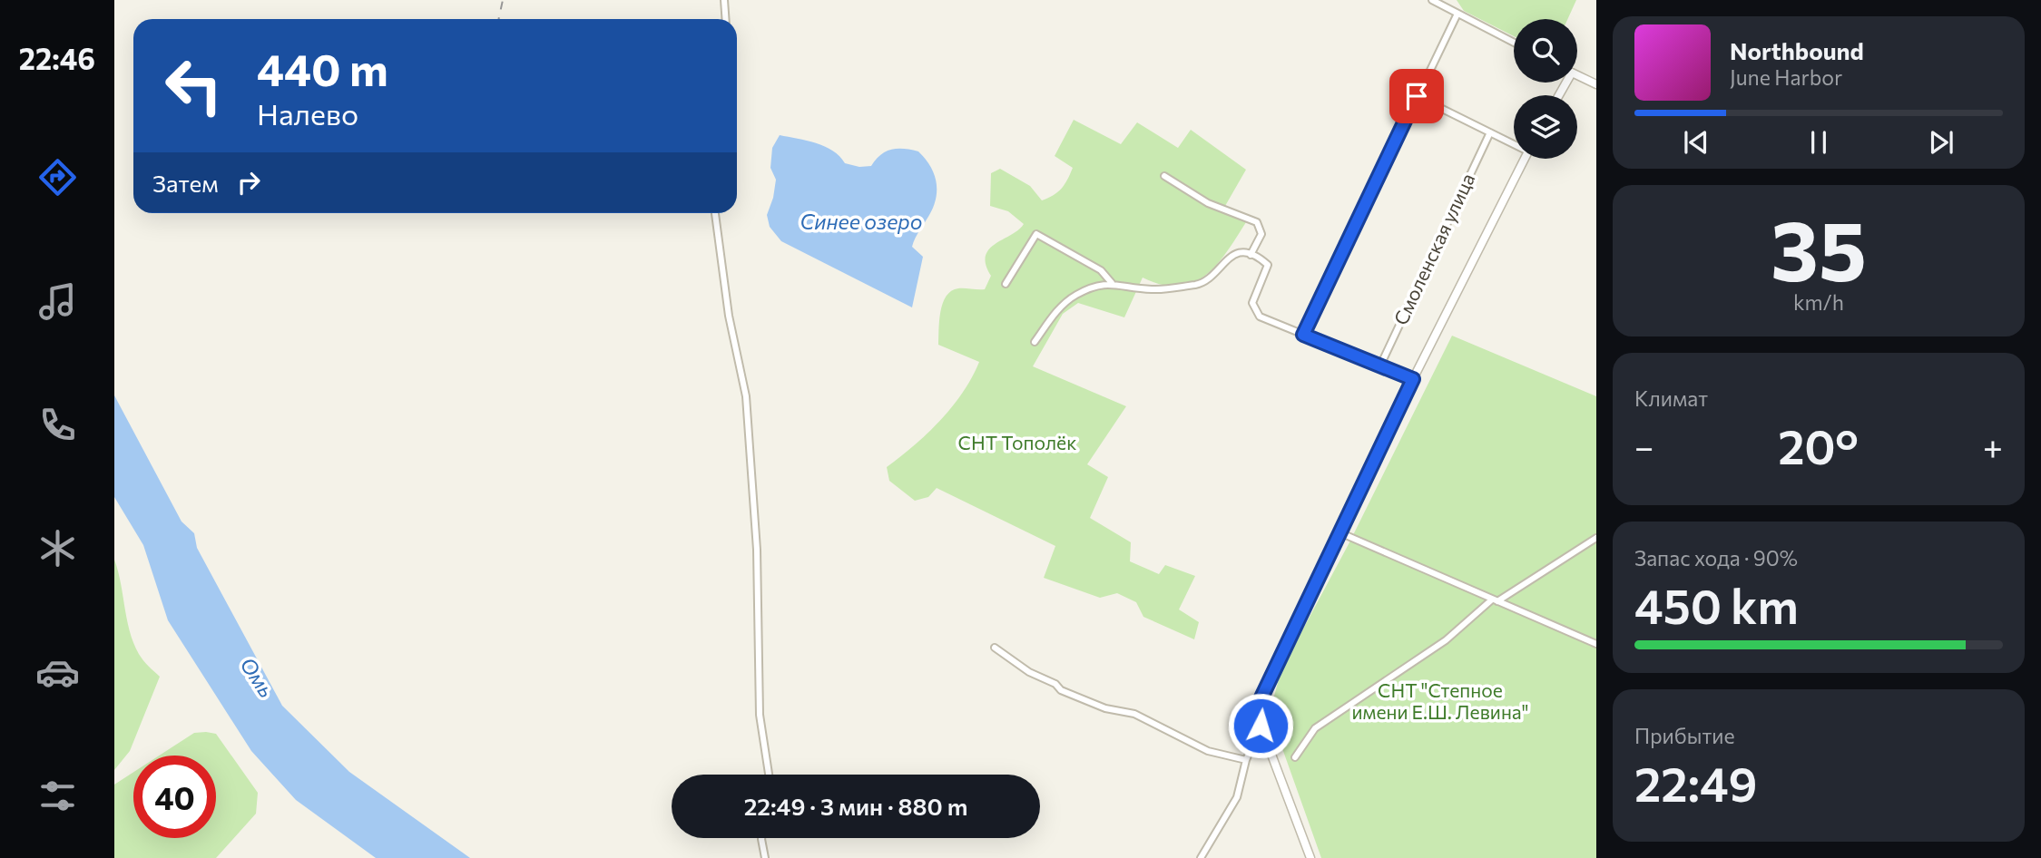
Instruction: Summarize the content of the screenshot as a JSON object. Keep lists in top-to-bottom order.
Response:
{
  "streets": {
    "street": ["Смоленская улица"]
  },
  "water": ["Синее озеро", "Омь"],
  "parks": ["СНТ Тополёк", "СНТ \"Степное имени Е.Ш. Левина\""],
  "page": {
    "tabs": "22:46",
    "turn": ["440 m", "Налево"],
    "song": ["Northbound", "June Harbor"],
    "then": "Затем",
    "tile": [
      ["35", "km/h"],
      "Климат",
      ["Запас хода · 90%", "450 km"],
      ["Прибытие", "22:49"]
    ],
    "heat": ["−", "20°", "+"],
    "limit": "40",
    "trip": "22:49 · 3 мин · 880 m"
  }
}
